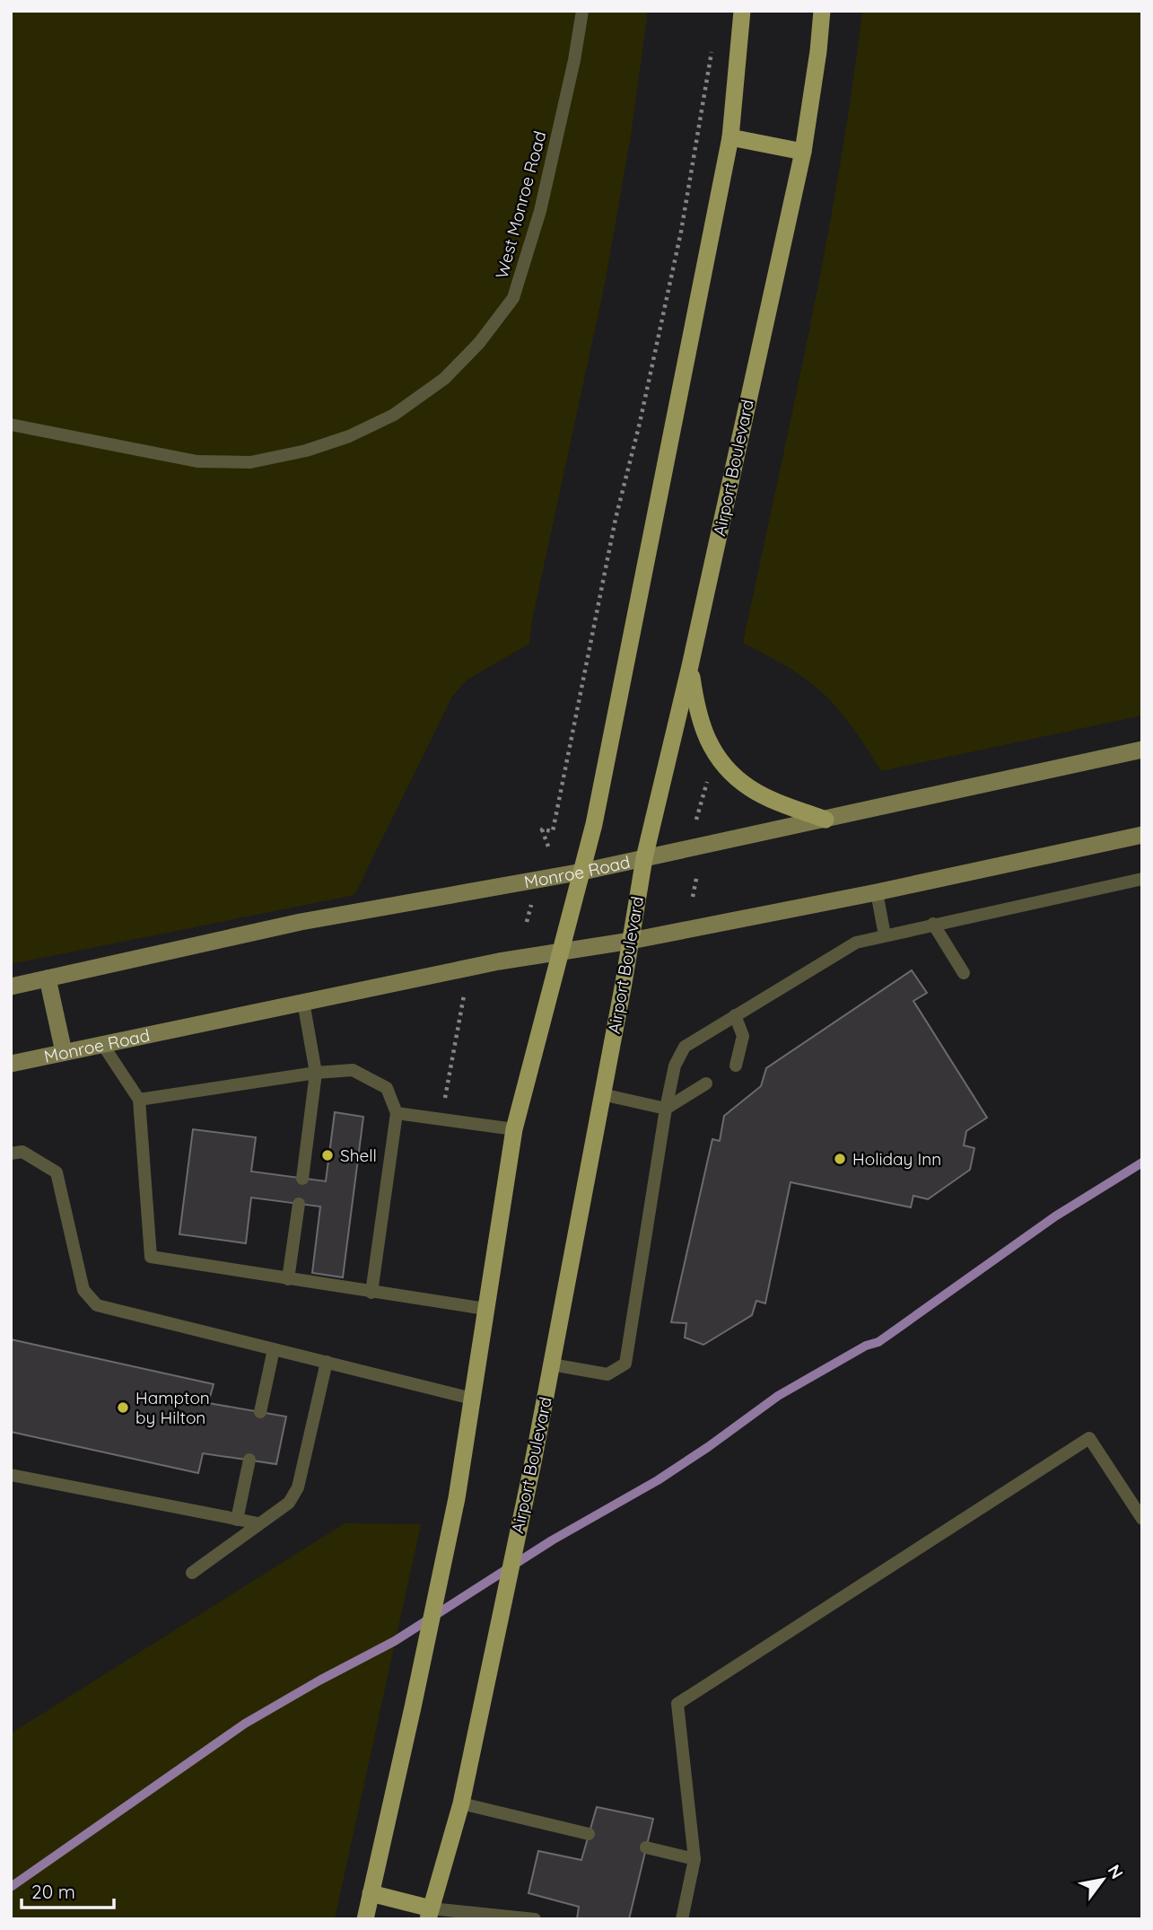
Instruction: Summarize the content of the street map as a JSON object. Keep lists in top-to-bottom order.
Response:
{
  "streets": {
    "main road": ["Airport Boulevard", "Monroe Road"],
    "lane": ["West Monroe Road"]
  },
  "crossings": [
    ["Airport Boulevard", "Monroe Road"]
  ],
  "places": ["Shell", "Holiday Inn", "Hampton by Hilton"],
  "scale_bar": "20 m",
  "north": "top right"
}
